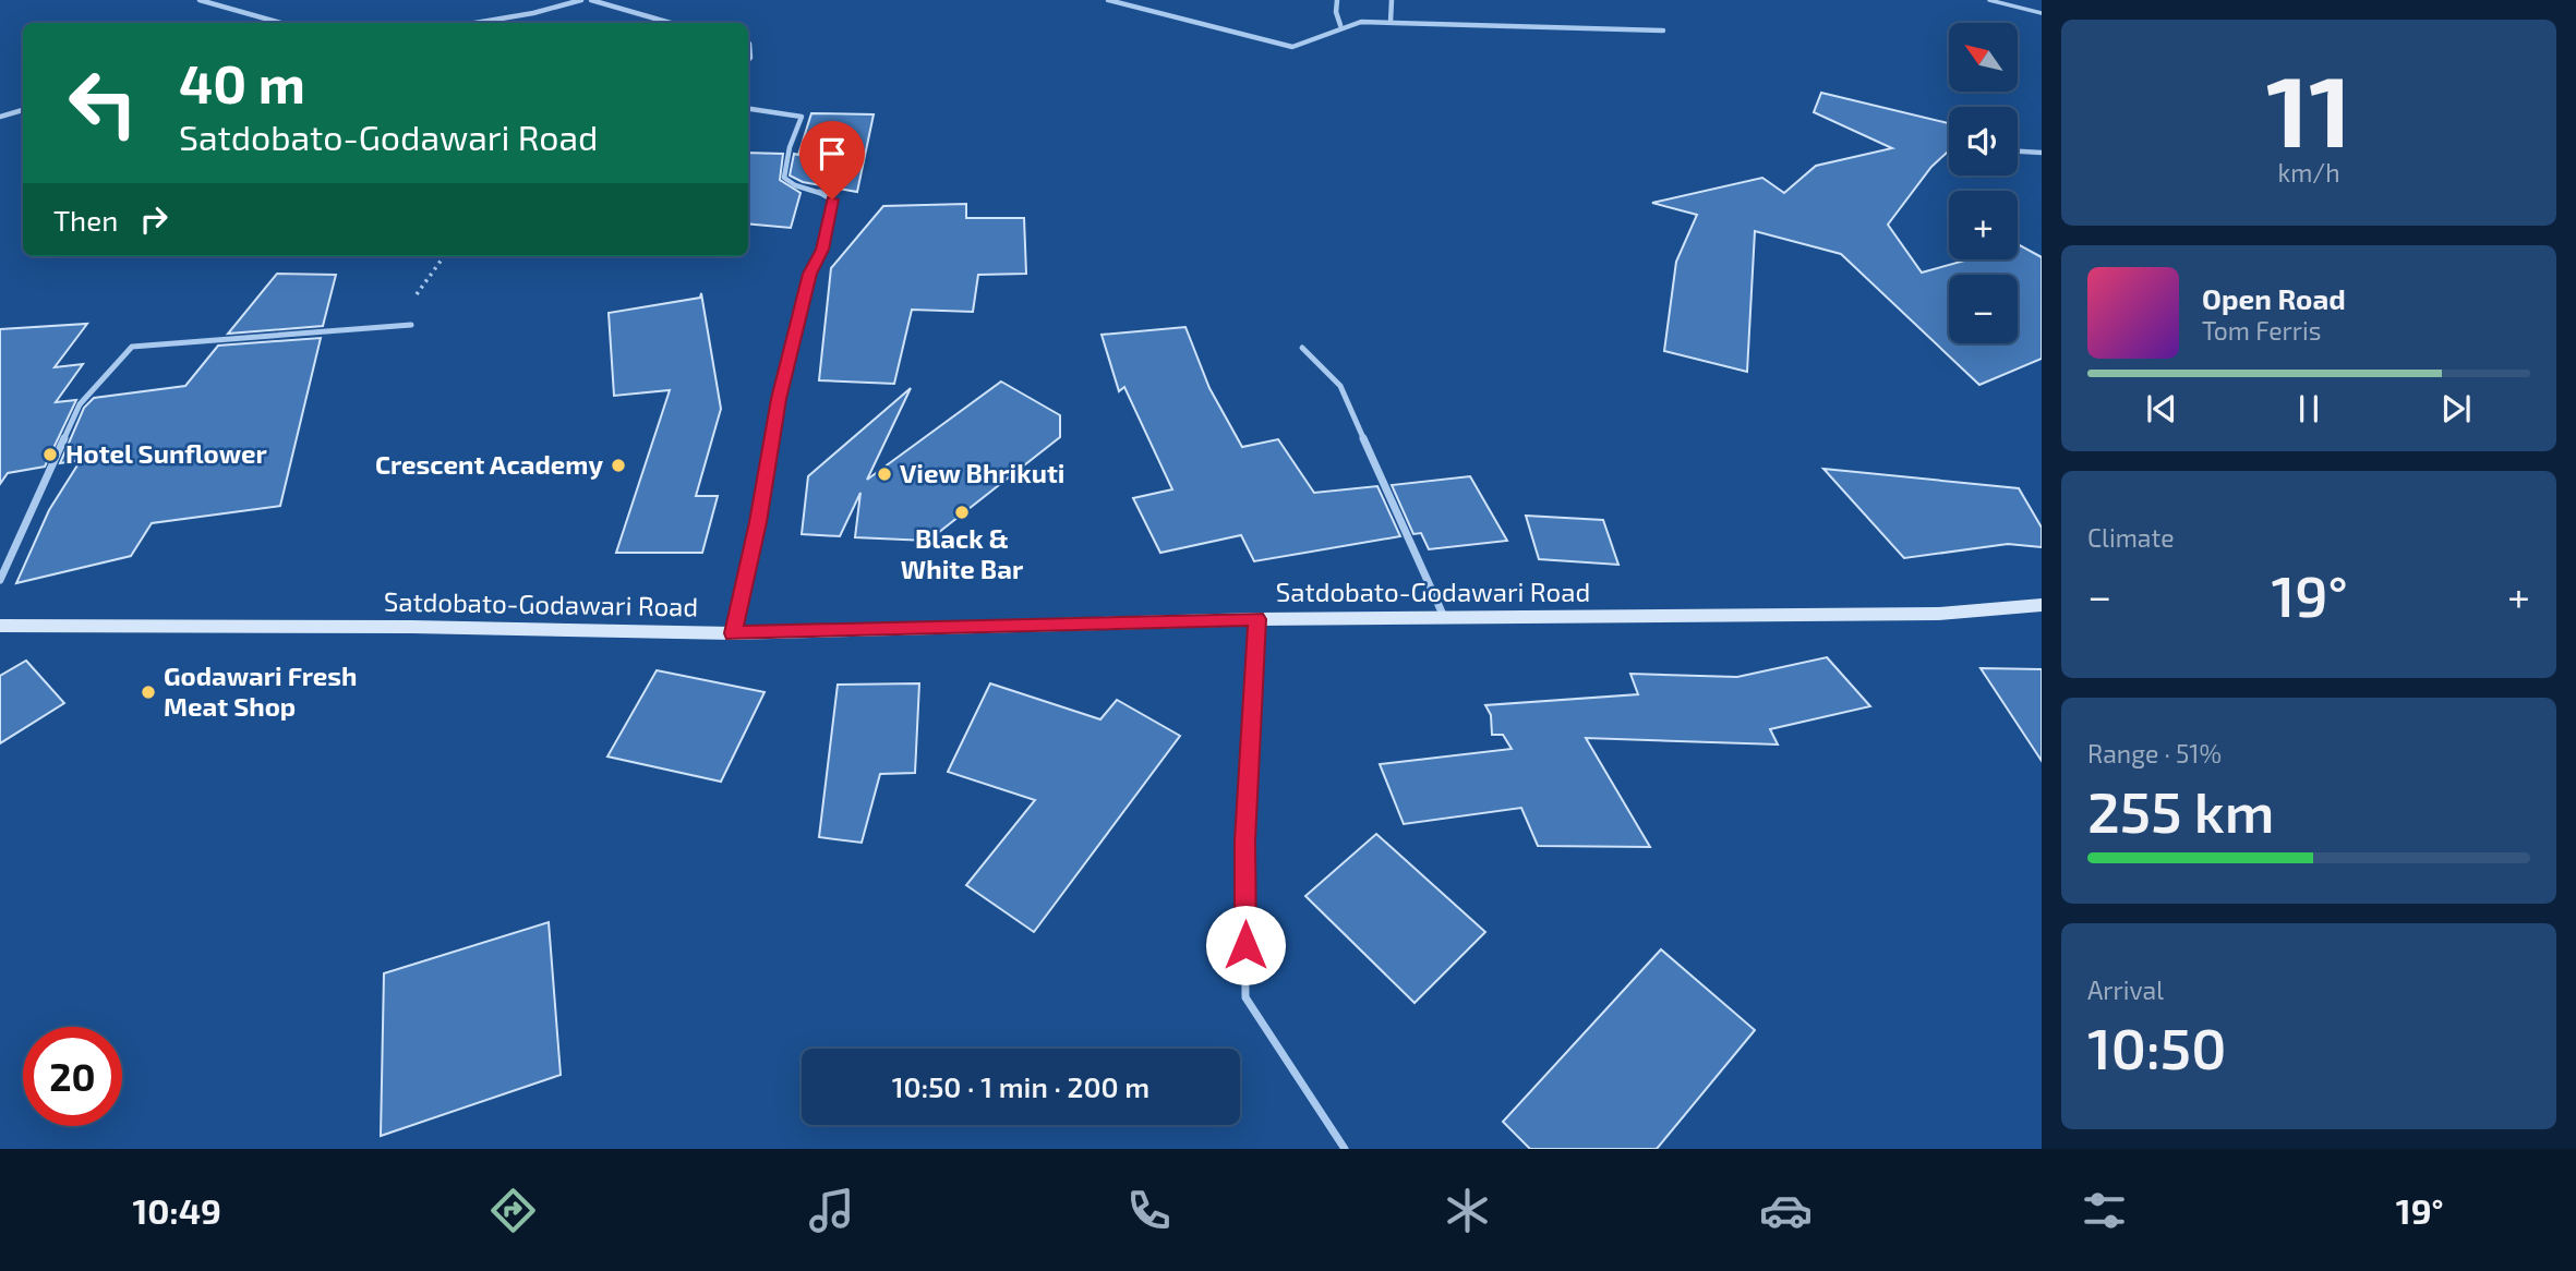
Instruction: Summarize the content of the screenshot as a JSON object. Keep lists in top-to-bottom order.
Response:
{
  "streets": {
    "street": ["Satdobato-Godawari Road"]
  },
  "places": [
    "Hotel Sunflower",
    "Crescent Academy",
    "View Bhrikuti",
    "Black & White Bar",
    "Godawari Fresh Meat Shop"
  ],
  "north": "top left",
  "page": {
    "tile": [
      ["11", "km/h"],
      "Climate",
      ["Range · 51%", "255 km"],
      ["Arrival", "10:50"]
    ],
    "map_buttons": ["+", "−"],
    "turn": ["40 m", "Satdobato-Godawari Road"],
    "then": "Then",
    "song": ["Open Road", "Tom Ferris"],
    "heat": ["−", "19°", "+"],
    "limit": "20",
    "trip": "10:50 · 1 min · 200 m",
    "tabs": ["10:49", "19°"]
  }
}
